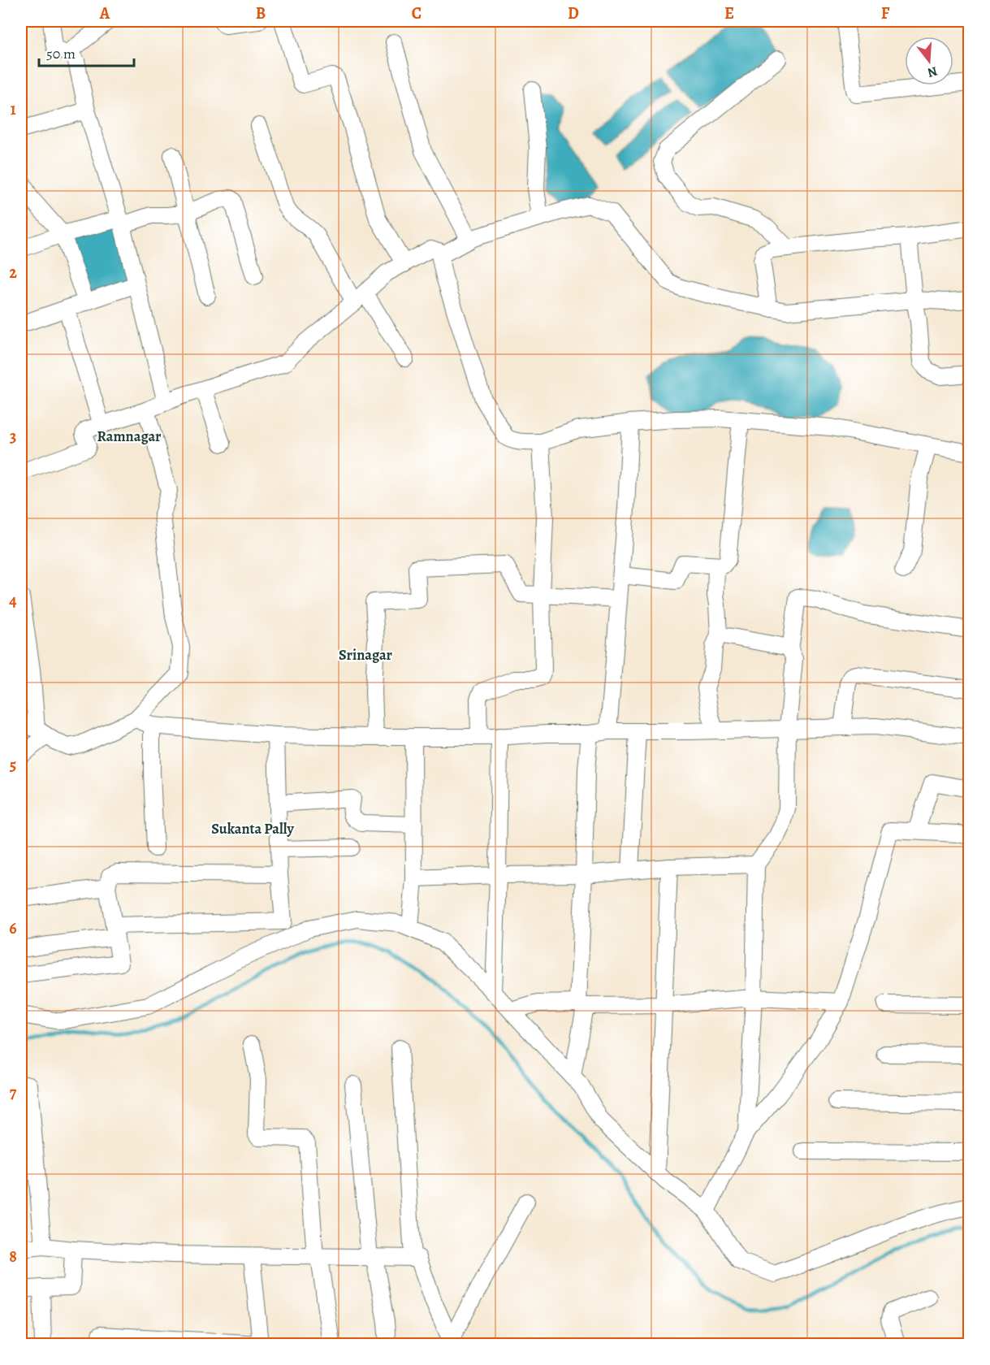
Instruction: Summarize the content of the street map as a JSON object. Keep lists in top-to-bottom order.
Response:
{
  "districts": ["Ramnagar", "Srinagar", "Sukanta Pally"],
  "scale_bar": "50 m",
  "north": "bottom",
  "grid": {
    "columns": [
      "A",
      "B",
      "C",
      "D",
      "E",
      "F"
    ],
    "rows": [
      "1",
      "2",
      "3",
      "4",
      "5",
      "6",
      "7",
      "8"
    ]
  }
}
